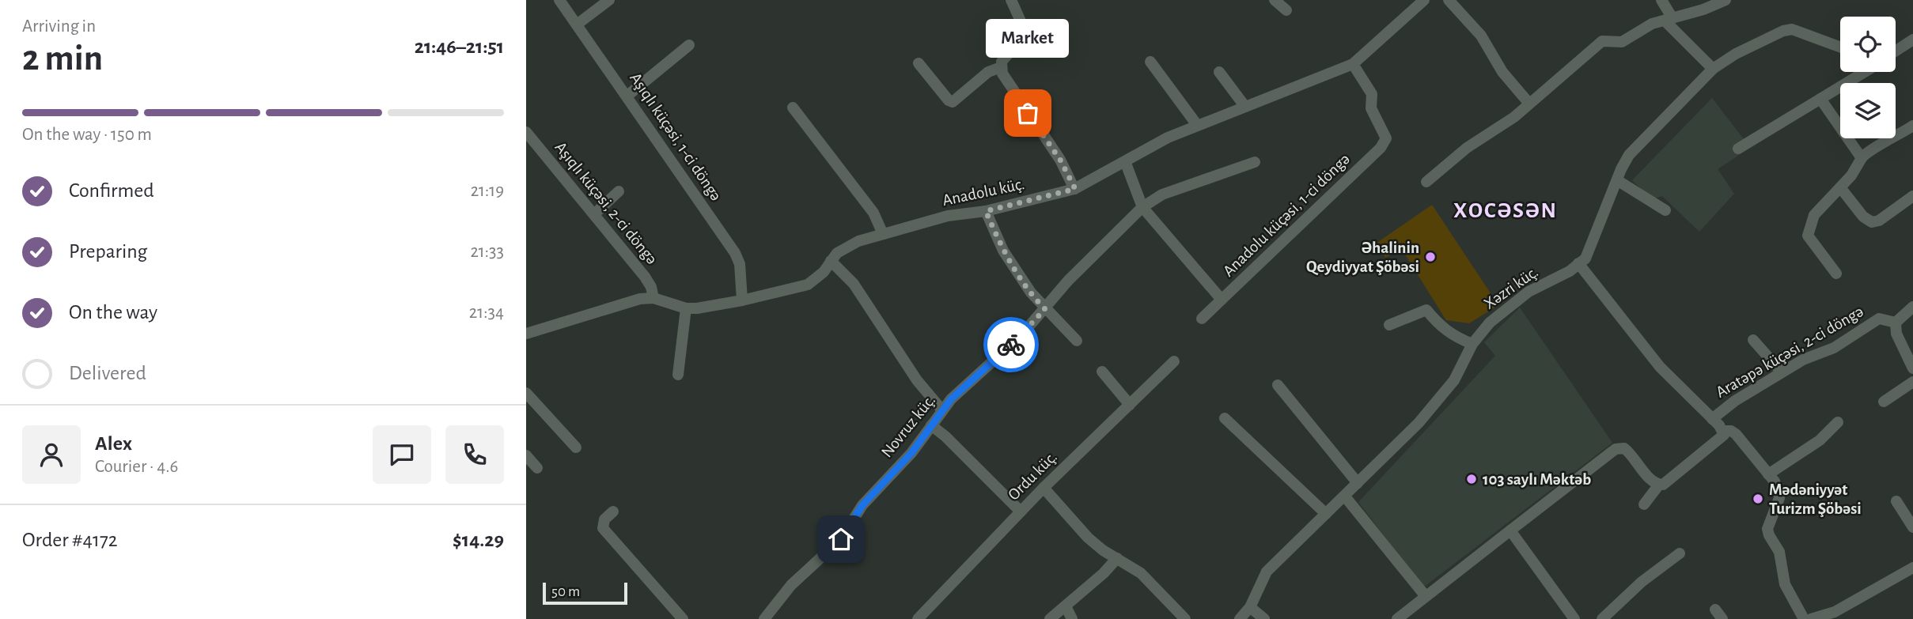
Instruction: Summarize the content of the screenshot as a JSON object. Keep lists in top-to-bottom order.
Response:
{
  "streets": {
    "street": [
      "Aşıqlı küçəsi, 1-ci döngə",
      "Anadolu küç.",
      "Aşıqlı küçəsi, 2-ci döngə",
      "Anadolu küçəsi, 1-ci döngə",
      "Xəzri küç.",
      "Aratəpə küçəsi, 2-ci döngə",
      "Novruz küç.",
      "Ordu küç."
    ]
  },
  "crossings": [
    ["Aşıqlı küçəsi, 1-ci döngə", "Anadolu küç."],
    ["Anadolu küç.", "Aşıqlı küçəsi, 2-ci döngə"],
    ["Anadolu küç.", "Anadolu küçəsi, 1-ci döngə"],
    ["Anadolu küçəsi, 1-ci döngə", "Novruz küç."],
    ["Xəzri küç.", "Aratəpə küçəsi, 2-ci döngə"]
  ],
  "districts": ["XOCƏSƏN"],
  "places": [
    "Market",
    "Əhalinin Qeydiyyat Şöbəsi",
    "103 saylı Məktəb",
    "Mədəniyyət Turizm Şöbəsi"
  ],
  "scale_bar": "50 m",
  "page": {
    "heading": ["2 min", "Arriving in", "21:46–21:51"],
    "panel": [
      "Alex",
      "Courier · 4.6",
      "Order #4172",
      "$14.29"
    ],
    "bubble": "Market",
    "bar": "On the way · 150 m",
    "list": [
      ["Confirmed", "21:19"],
      ["Preparing", "21:33"],
      ["On the way", "21:34"],
      "Delivered"
    ],
    "scale": "50 m"
  }
}
